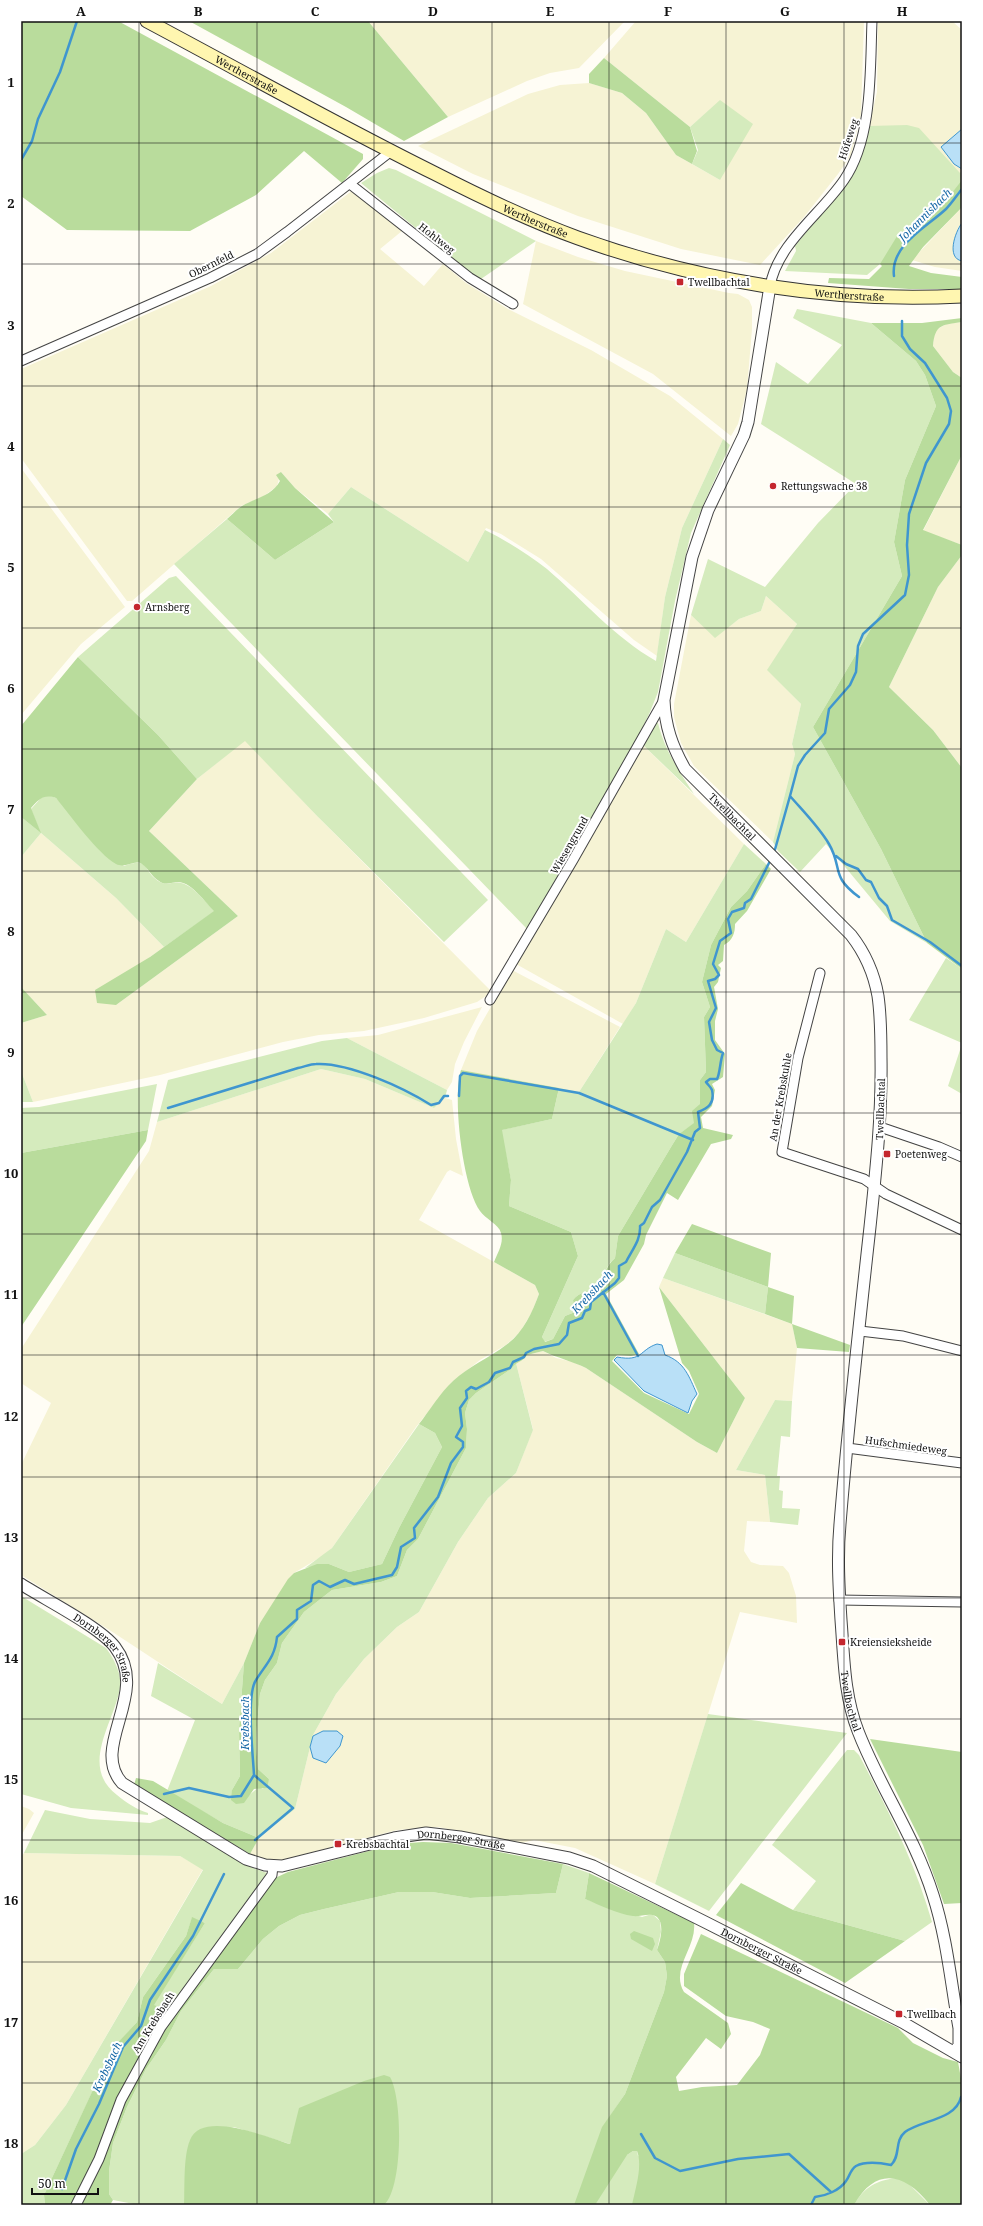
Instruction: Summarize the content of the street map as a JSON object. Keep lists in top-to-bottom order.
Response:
{
  "streets": {
    "main road": ["Wertherstraße"],
    "street": [
      "Höfeweg",
      "Hohlweg",
      "Obernfeld",
      "Twellbachtal",
      "Wiesengrund",
      "An der Krebskuhle",
      "Hufschmiedeweg",
      "Dornberger Straße",
      "Am Krebsbach"
    ]
  },
  "crossings": [
    ["Wertherstraße", "Höfeweg"],
    ["Wertherstraße", "Obernfeld"],
    ["Wertherstraße", "Twellbachtal"],
    ["Höfeweg", "Twellbachtal"],
    ["Hohlweg", "Obernfeld"],
    ["Twellbachtal", "Wiesengrund"],
    ["Twellbachtal", "An der Krebskuhle"],
    ["Twellbachtal", "Hufschmiedeweg"],
    ["Twellbachtal", "Dornberger Straße"],
    ["Dornberger Straße", "Am Krebsbach"]
  ],
  "water": ["Johannisbach", "Krebsbach"],
  "places": {
    "transit": [
      "Twellbachtal",
      "Poetenweg",
      "Kreiensieksheide",
      "Krebsbachtal",
      "Twellbach"
    ],
    "other": ["Rettungswache 38", "Arnsberg"]
  },
  "scale_bar": "50 m",
  "grid": {
    "columns": [
      "A",
      "B",
      "C",
      "D",
      "E",
      "F",
      "G",
      "H"
    ],
    "rows": [
      "1",
      "2",
      "3",
      "4",
      "5",
      "6",
      "7",
      "8",
      "9",
      "10",
      "11",
      "12",
      "13",
      "14",
      "15",
      "16",
      "17",
      "18"
    ]
  }
}
